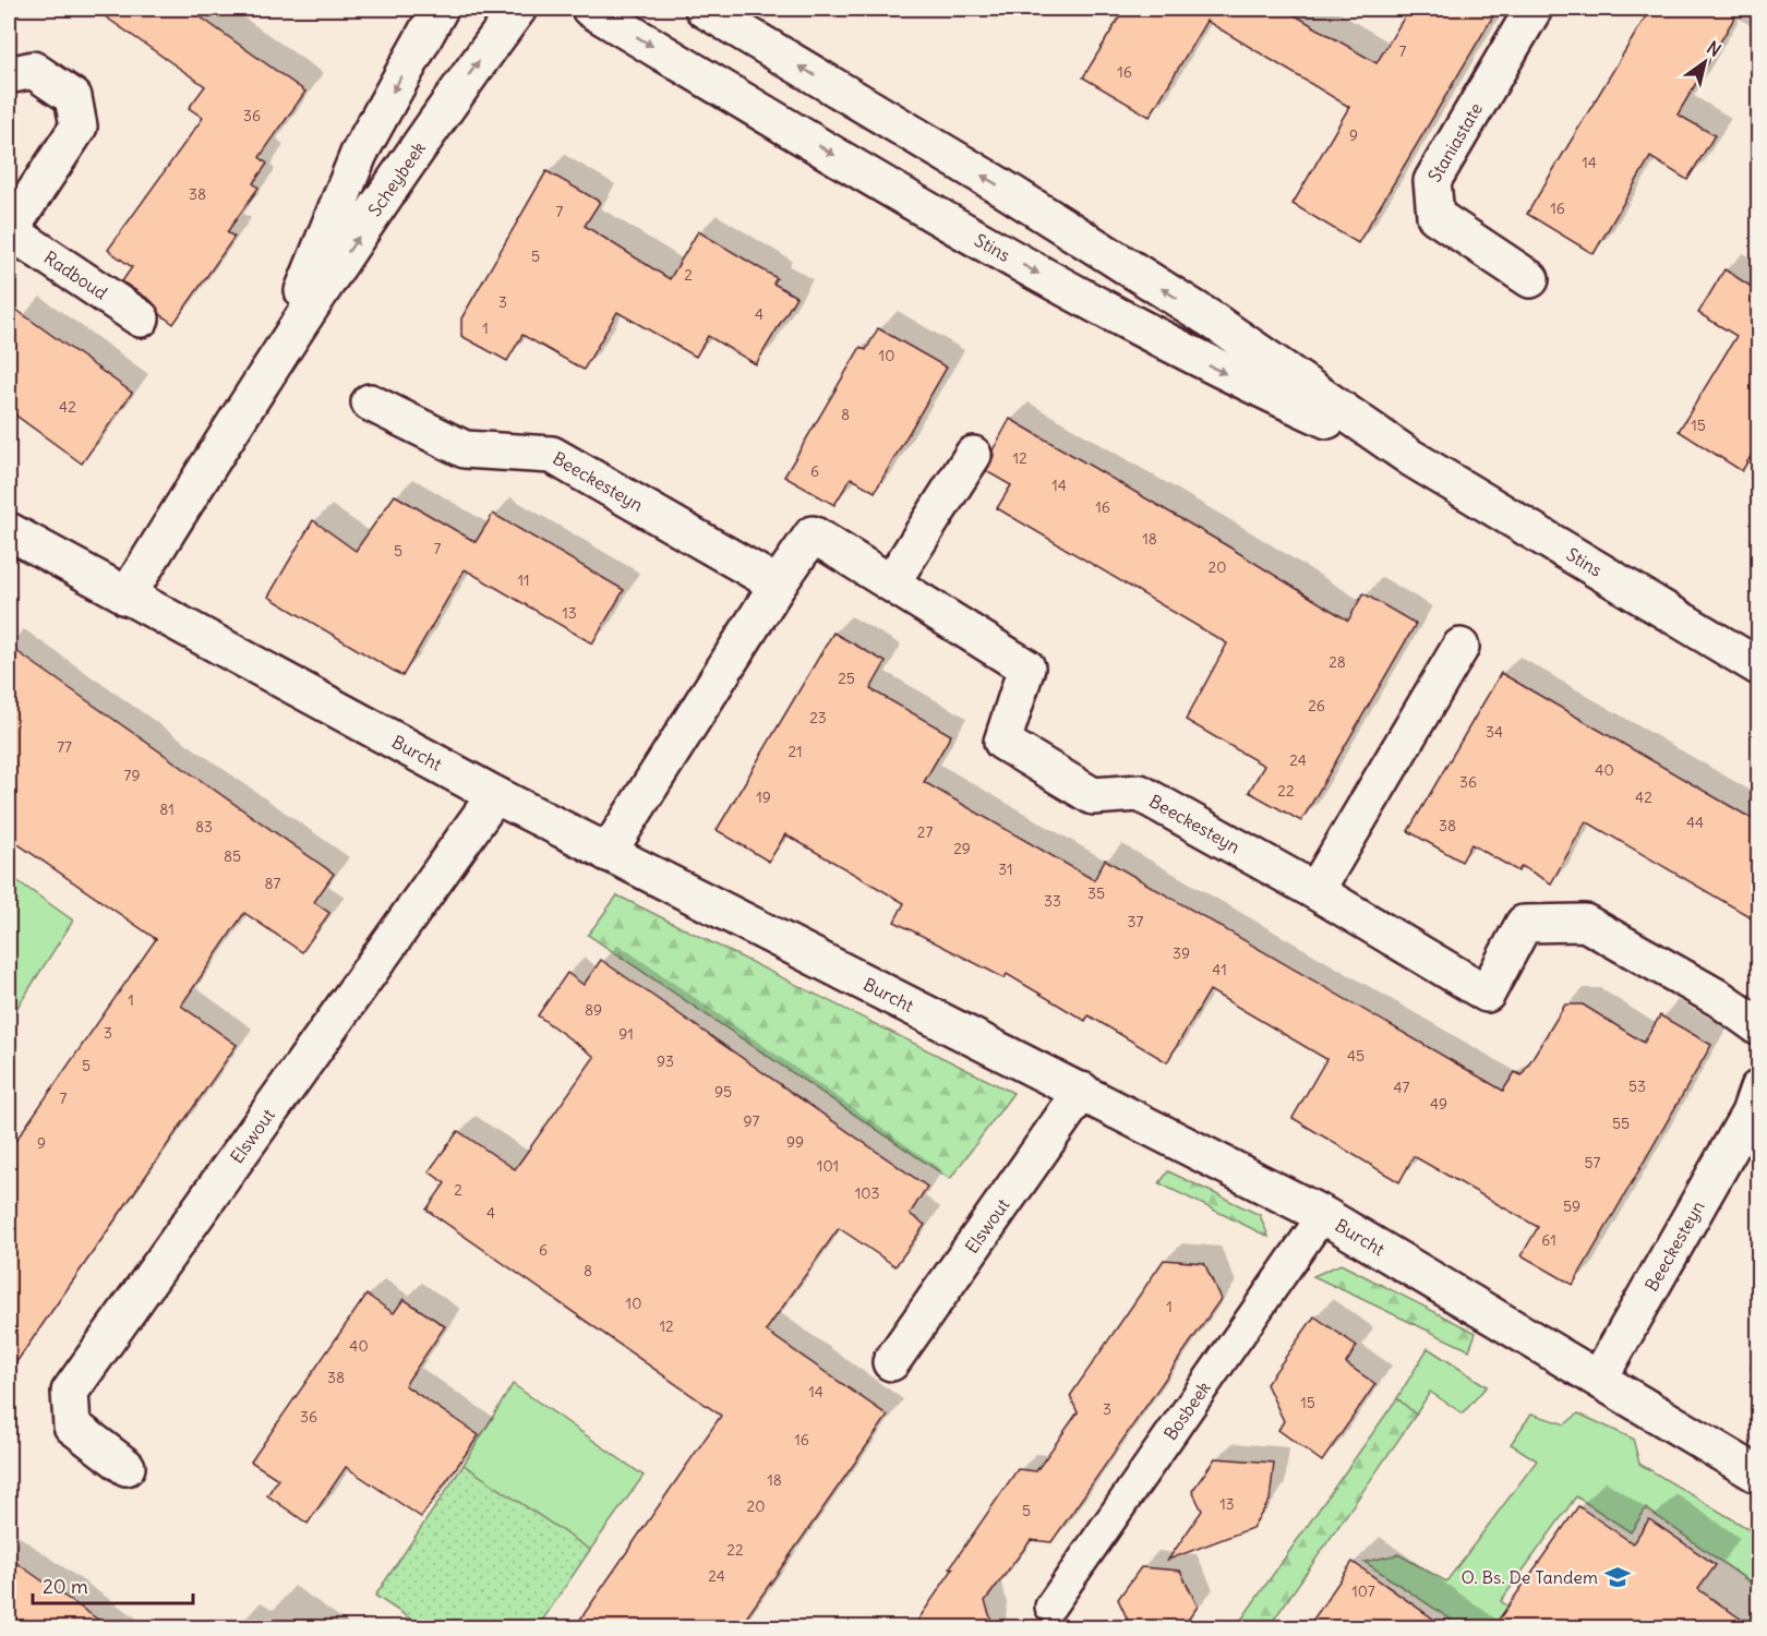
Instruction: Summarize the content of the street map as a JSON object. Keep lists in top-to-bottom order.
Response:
{
  "streets": {
    "street": [
      "Staniastate",
      "Scheybeek",
      "Stins",
      "Radboud",
      "Beeckesteyn",
      "Burcht",
      "Elswout"
    ],
    "lane": ["Bosbeek"]
  },
  "crossings": [
    ["Scheybeek", "Burcht"],
    ["Beeckesteyn", "Burcht"],
    ["Burcht", "Elswout"],
    ["Burcht", "Bosbeek"]
  ],
  "places": {
    "school or university": ["O. Bs. De Tandem"]
  },
  "house_numbers": [
    "7",
    "16",
    "36",
    "9",
    "14",
    "38",
    "16",
    "7",
    "5",
    "2",
    "3",
    "4",
    "1",
    "10",
    "42",
    "8",
    "15",
    "12",
    "6",
    "14",
    "16",
    "18",
    "7",
    "5",
    "20",
    "11",
    "13",
    "28",
    "25",
    "26",
    "23",
    "34",
    "77",
    "21",
    "24",
    "40",
    "79",
    "36",
    "22",
    "19",
    "42",
    "81",
    "44",
    "38",
    "83",
    "27",
    "29",
    "85",
    "31",
    "87",
    "35",
    "33",
    "37",
    "39",
    "41",
    "1",
    "89",
    "3",
    "91",
    "45",
    "93",
    "5",
    "53",
    "47",
    "95",
    "7",
    "49",
    "97",
    "55",
    "99",
    "9",
    "57",
    "101",
    "2",
    "103",
    "59",
    "4",
    "61",
    "6",
    "8",
    "10",
    "1",
    "12",
    "40",
    "38",
    "14",
    "15",
    "3",
    "36",
    "16",
    "18",
    "13",
    "20",
    "5",
    "22",
    "24",
    "107"
  ],
  "scale_bar": "20 m",
  "north": "top right"
}
